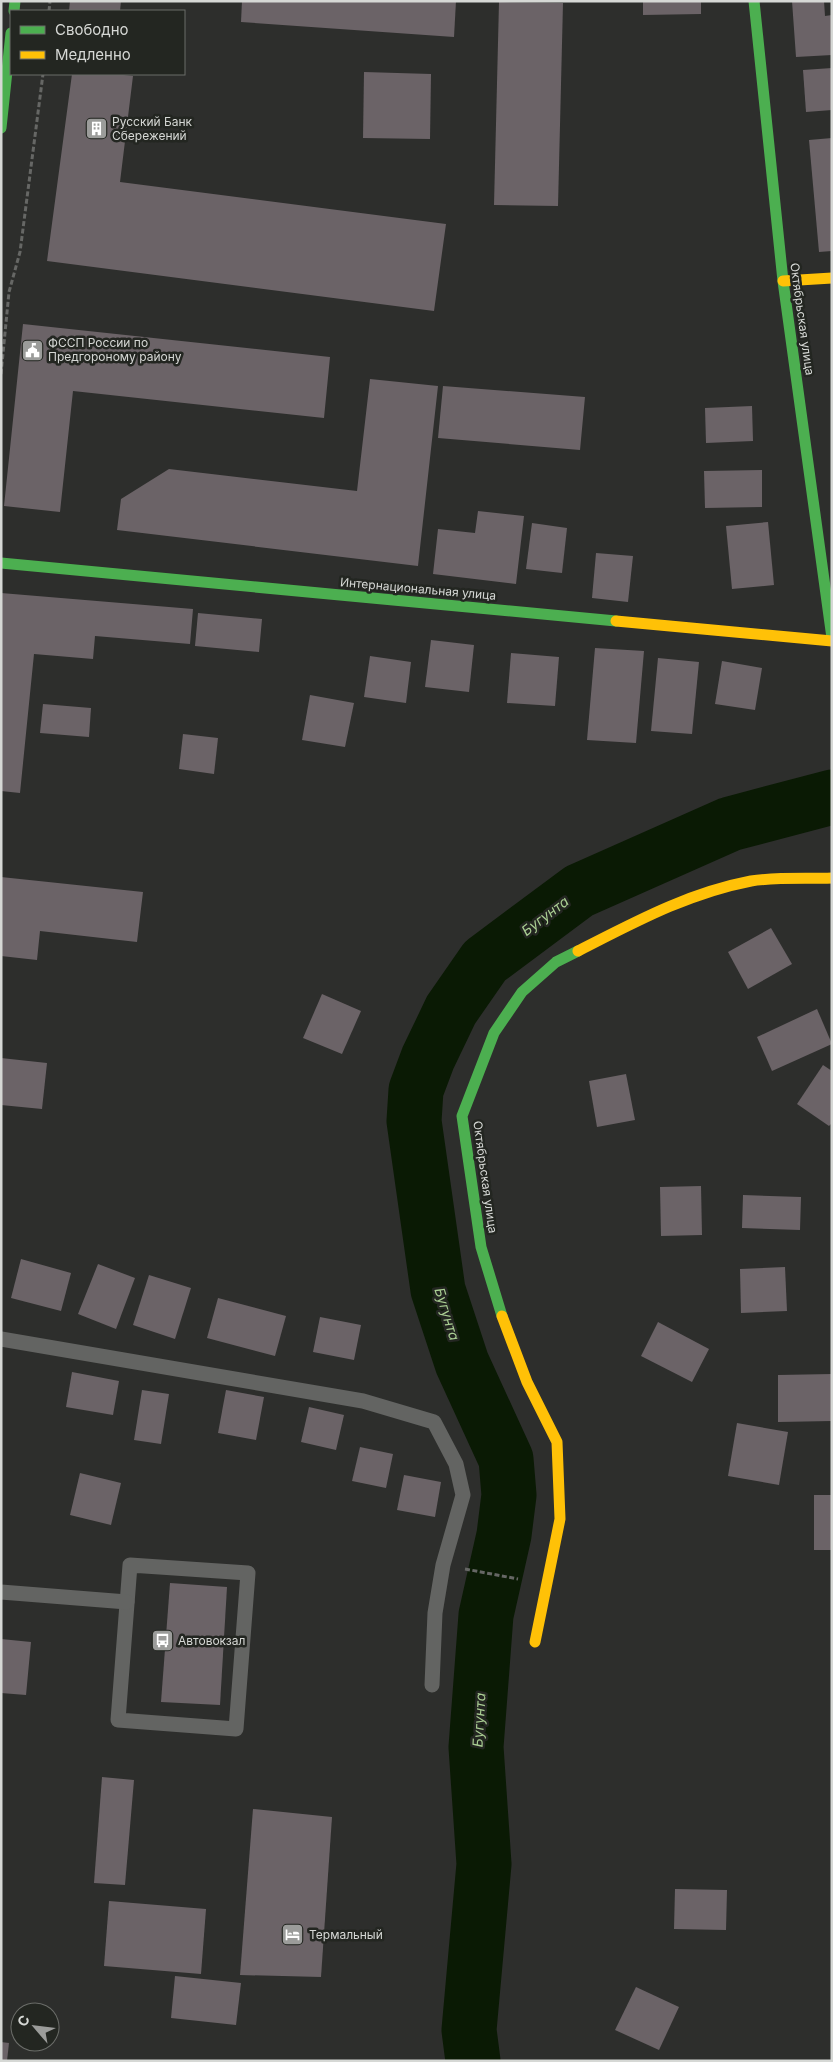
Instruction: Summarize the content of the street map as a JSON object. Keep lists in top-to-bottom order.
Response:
{
  "streets": {
    "street": ["Октябрьская улица", "Интернациональная улица"]
  },
  "crossings": [
    ["Октябрьская улица", "Интернациональная улица"]
  ],
  "water": ["Бугунта"],
  "places": {
    "building": ["Русский Банк Сбережений"],
    "public building": ["ФССП России по Предгороному району"],
    "bus stop": ["Автовокзал"],
    "hotel": ["Термальный"]
  },
  "legend": ["Свободно", "Медленно"],
  "north": "top left"
}
